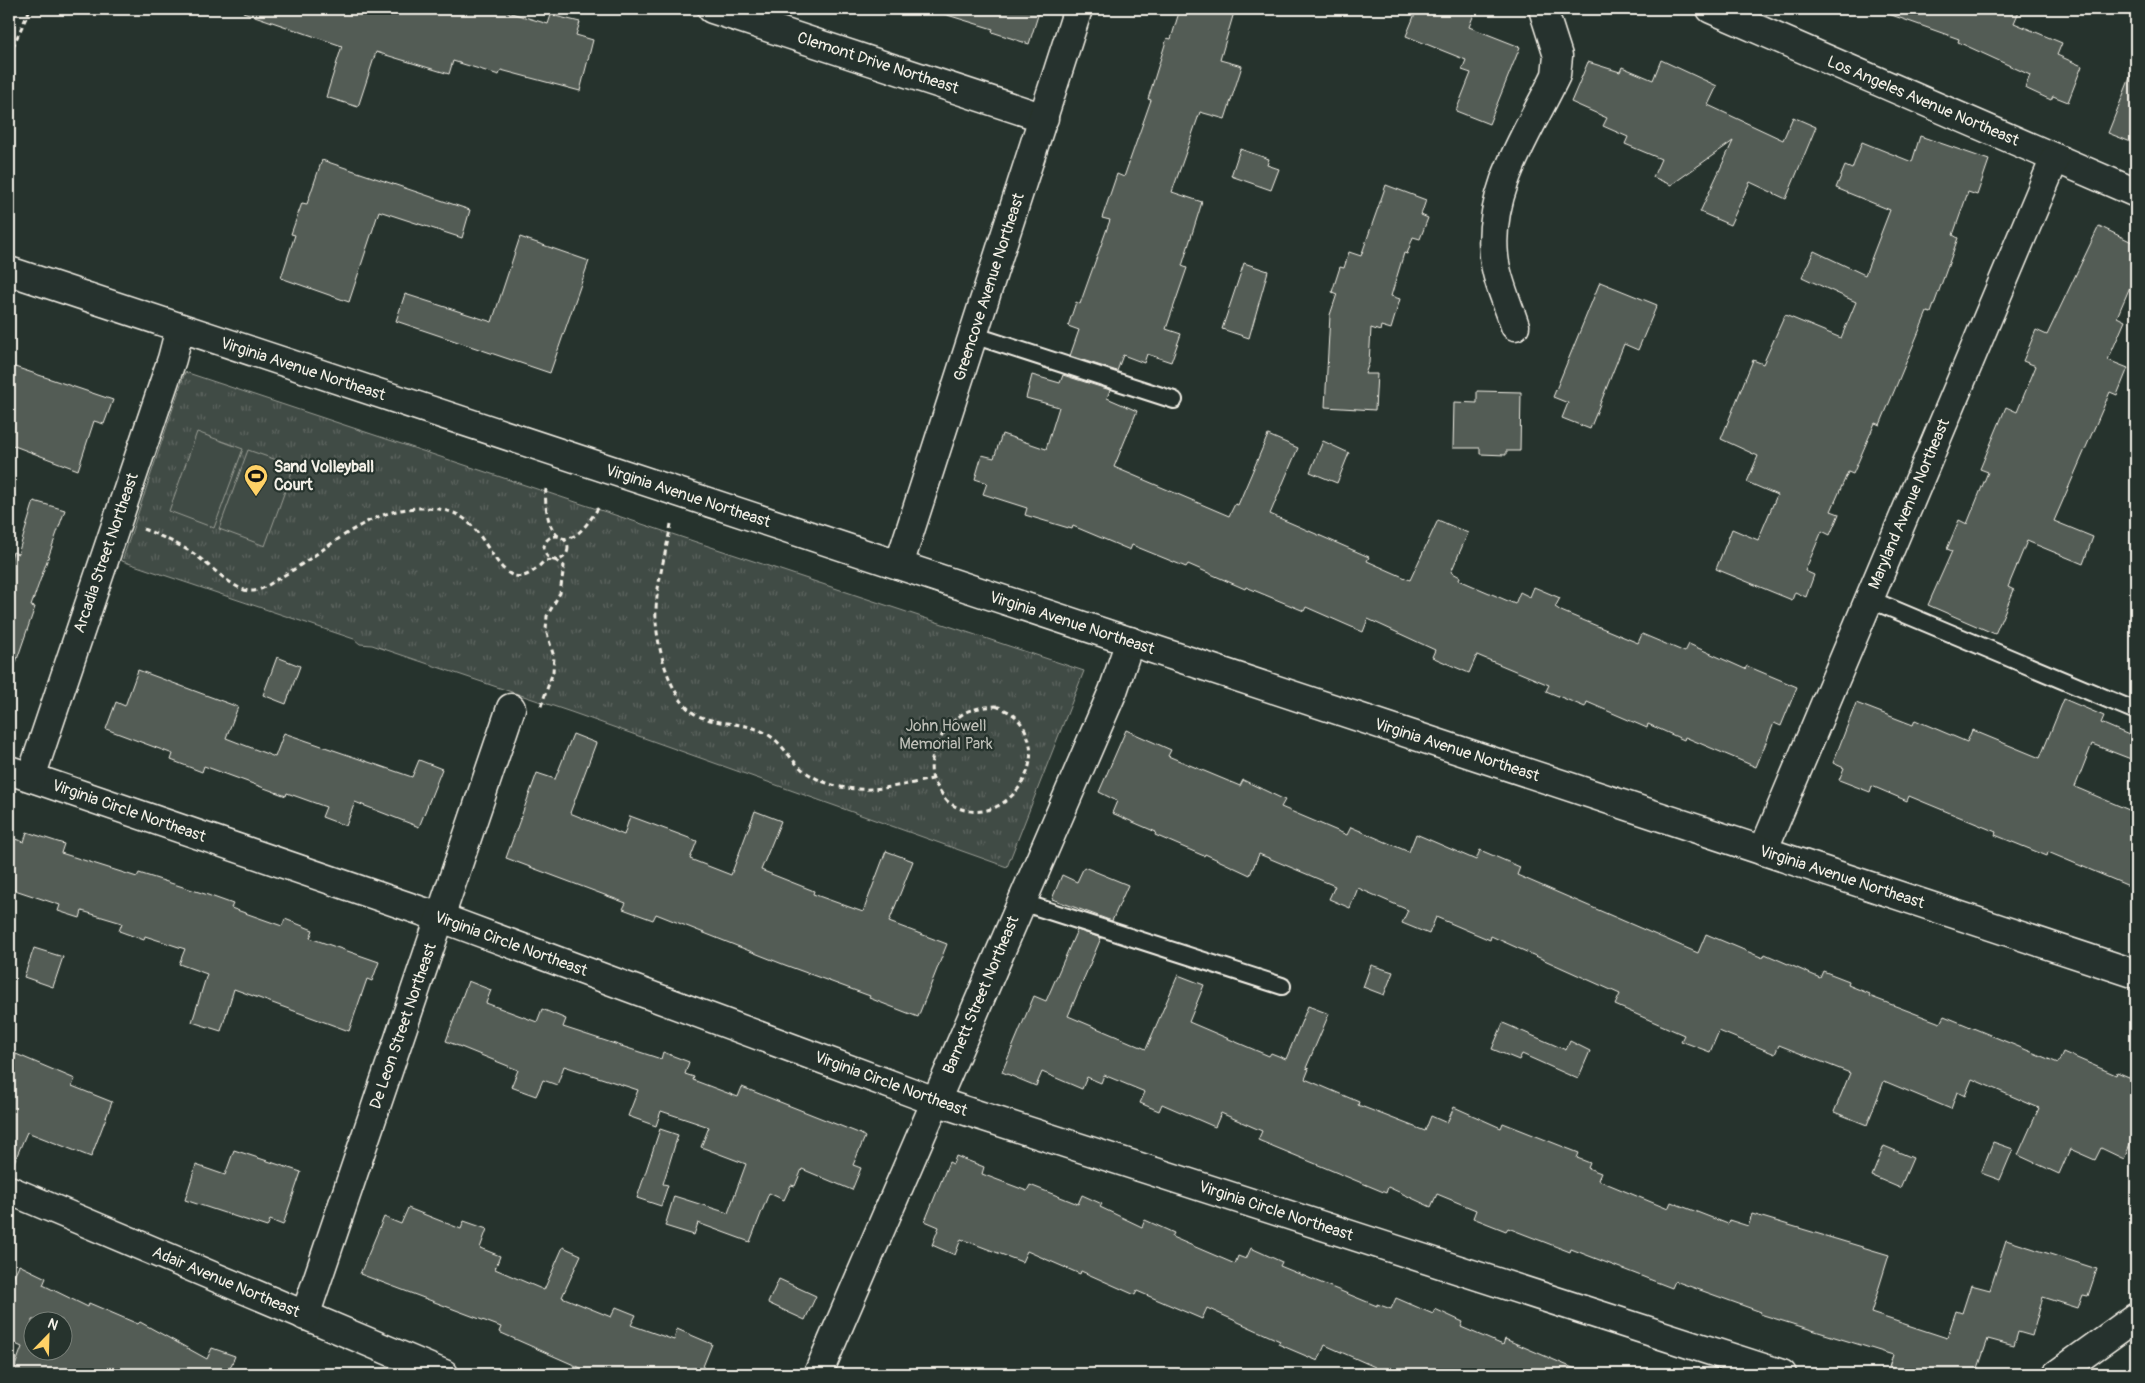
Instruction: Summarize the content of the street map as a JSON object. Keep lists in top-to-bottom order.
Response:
{
  "streets": {
    "street": [
      "Clemont Drive Northeast",
      "Los Angeles Avenue Northeast",
      "Greencove Avenue Northeast",
      "Virginia Avenue Northeast",
      "Maryland Avenue Northeast",
      "Arcadia Street Northeast",
      "Virginia Circle Northeast",
      "Barnett Street Northeast",
      "De Leon Street Northeast",
      "Adair Avenue Northeast"
    ]
  },
  "crossings": [
    ["Clemont Drive Northeast", "Greencove Avenue Northeast"],
    ["Los Angeles Avenue Northeast", "Maryland Avenue Northeast"],
    ["Greencove Avenue Northeast", "Virginia Avenue Northeast"],
    ["Virginia Avenue Northeast", "Maryland Avenue Northeast"],
    ["Virginia Avenue Northeast", "Arcadia Street Northeast"],
    ["Virginia Avenue Northeast", "Barnett Street Northeast"],
    ["Arcadia Street Northeast", "Virginia Circle Northeast"],
    ["Virginia Circle Northeast", "Barnett Street Northeast"],
    ["Virginia Circle Northeast", "De Leon Street Northeast"],
    ["De Leon Street Northeast", "Adair Avenue Northeast"]
  ],
  "parks": ["John Howell Memorial Park"],
  "places": {
    "sports": ["Sand Volleyball Court"]
  },
  "north": "top right"
}
